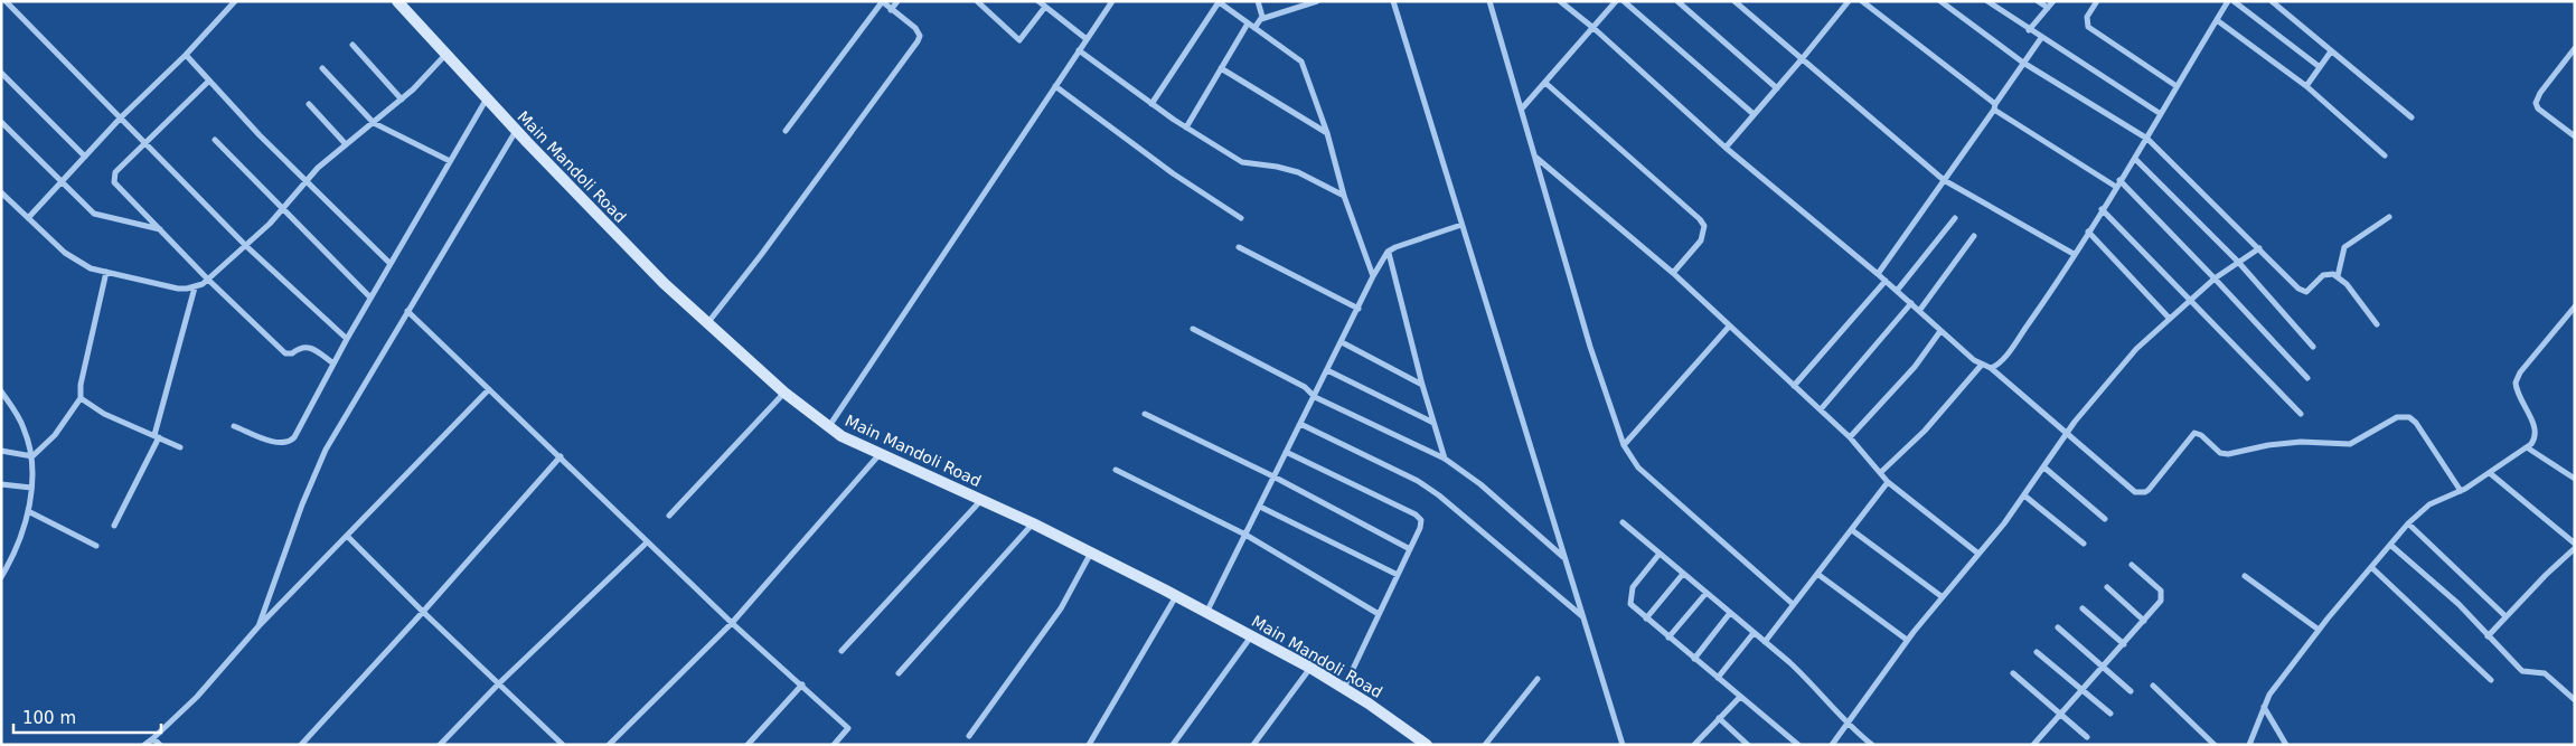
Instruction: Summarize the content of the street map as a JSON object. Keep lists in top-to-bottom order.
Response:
{
  "streets": {
    "street": ["Main Mandoli Road"]
  },
  "scale_bar": "100 m"
}
